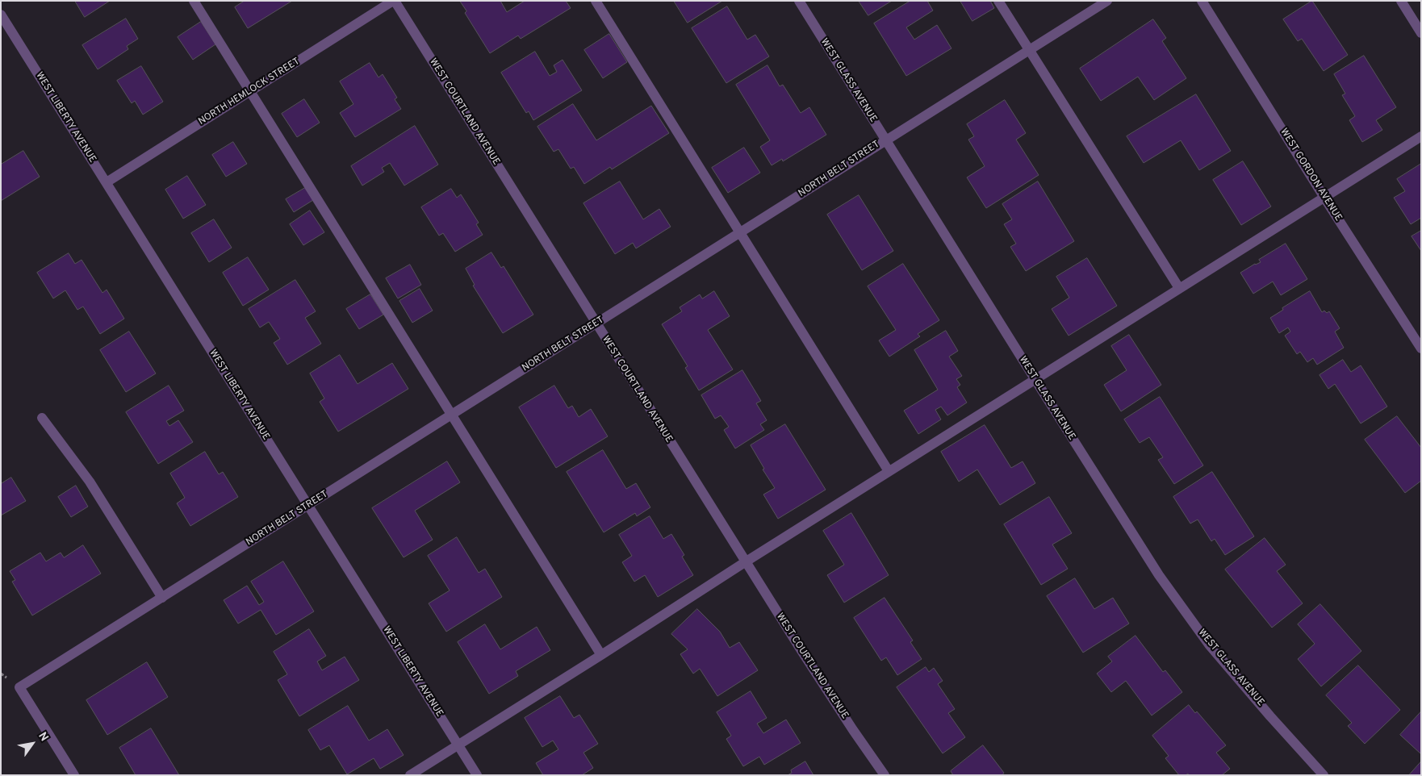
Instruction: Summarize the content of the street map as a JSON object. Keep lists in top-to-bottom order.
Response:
{
  "streets": {
    "street": [
      "WEST GLASS AVENUE",
      "NORTH HEMLOCK STREET",
      "WEST COURTLAND AVENUE",
      "WEST LIBERTY AVENUE",
      "NORTH BELT STREET",
      "WEST GORDON AVENUE"
    ]
  },
  "crossings": [
    ["WEST GLASS AVENUE", "NORTH BELT STREET"],
    ["NORTH HEMLOCK STREET", "WEST COURTLAND AVENUE"],
    ["NORTH HEMLOCK STREET", "WEST LIBERTY AVENUE"],
    ["WEST COURTLAND AVENUE", "NORTH BELT STREET"],
    ["WEST LIBERTY AVENUE", "NORTH BELT STREET"]
  ],
  "north": "top right"
}
